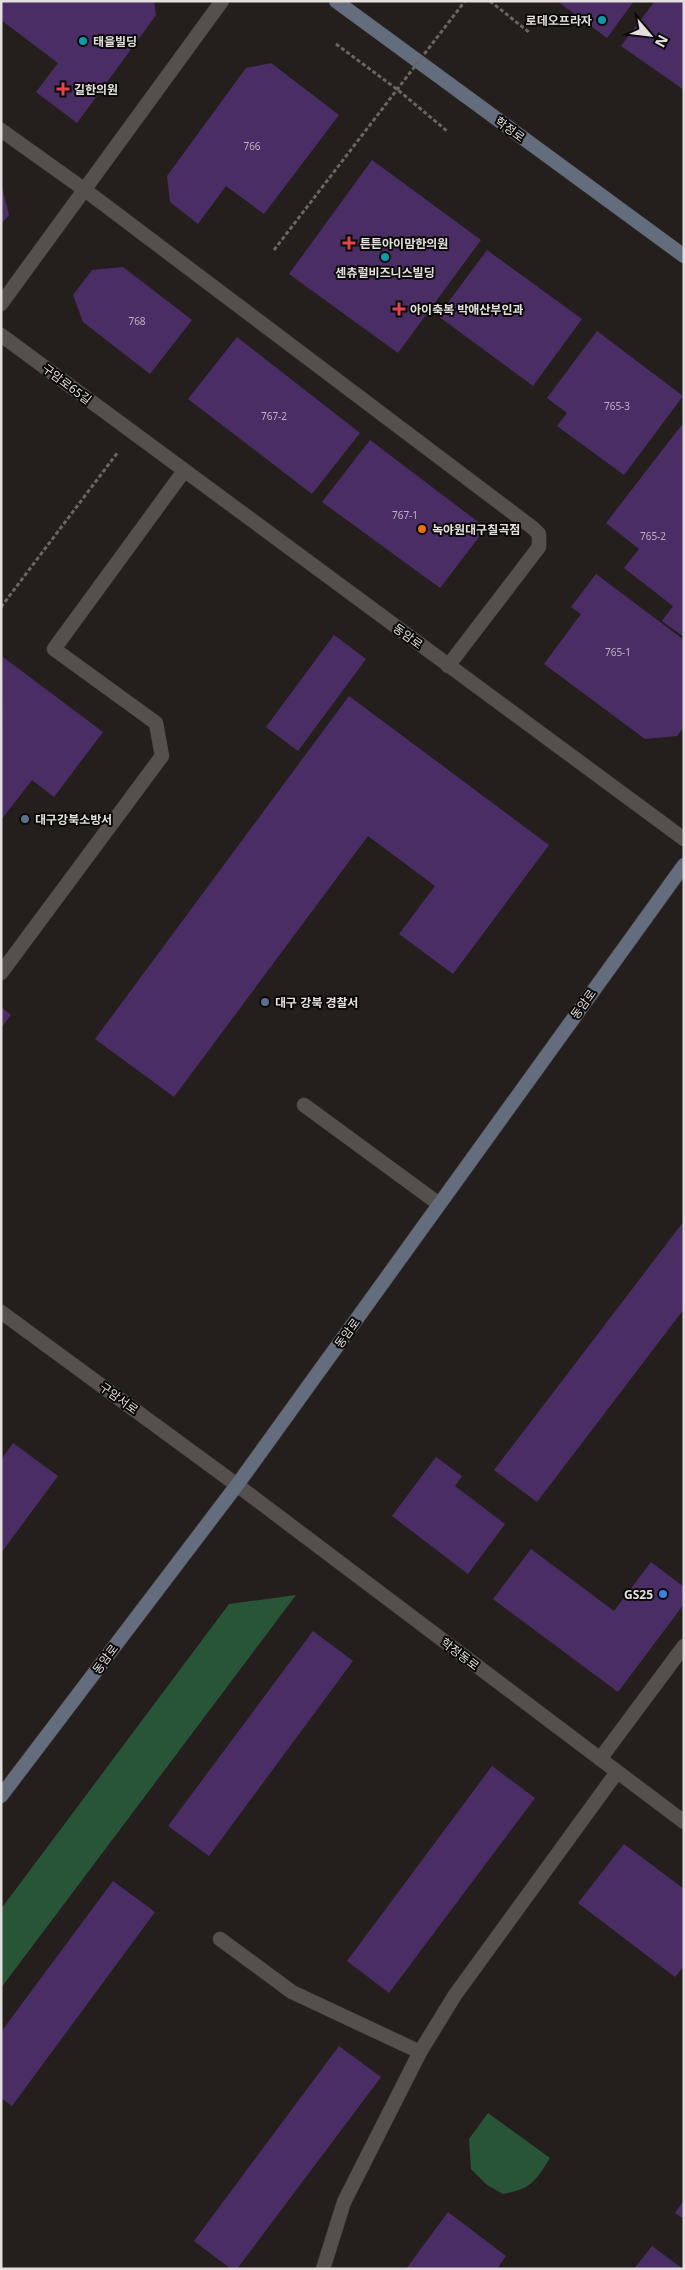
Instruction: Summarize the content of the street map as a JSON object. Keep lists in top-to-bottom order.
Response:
{
  "streets": {
    "main road": ["학정로", "동암로"],
    "street": ["구암로65길", "구암서로", "학정동로"]
  },
  "crossings": [
    ["구암로65길", "동암로"],
    ["동암로", "구암서로"],
    ["동암로", "학정동로"],
    ["구암서로", "학정동로"]
  ],
  "places": {
    "other": [
      "로데오프라자",
      "태을빌딩",
      "센츄럴비즈니스빌딩",
      "녹야원대구칠곡점",
      "대구강북소방서",
      "대구 강북 경찰서",
      "GS25"
    ],
    "health": ["길한의원", "튼튼아이맘한의원", "아이축복 박애산부인과"]
  },
  "house_numbers": [
    "766",
    "768",
    "765-3",
    "767-2",
    "767-1",
    "765-2",
    "765-1"
  ],
  "north": "bottom right"
}
